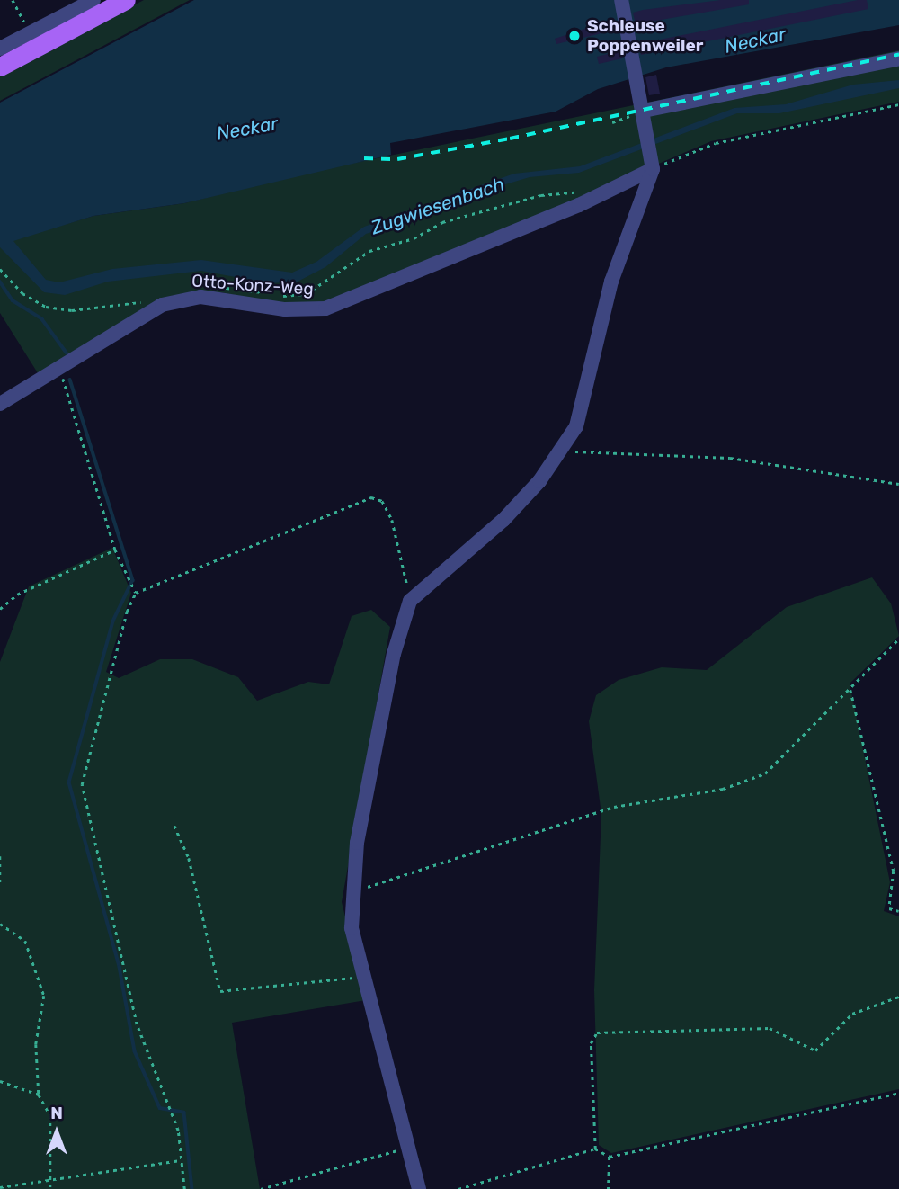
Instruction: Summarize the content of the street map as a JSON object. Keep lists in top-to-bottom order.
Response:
{
  "streets": {
    "lane": ["Otto-Konz-Weg"]
  },
  "water": ["Neckar", "Zugwiesenbach"],
  "places": ["Schleuse Poppenweiler"],
  "north": "top"
}
